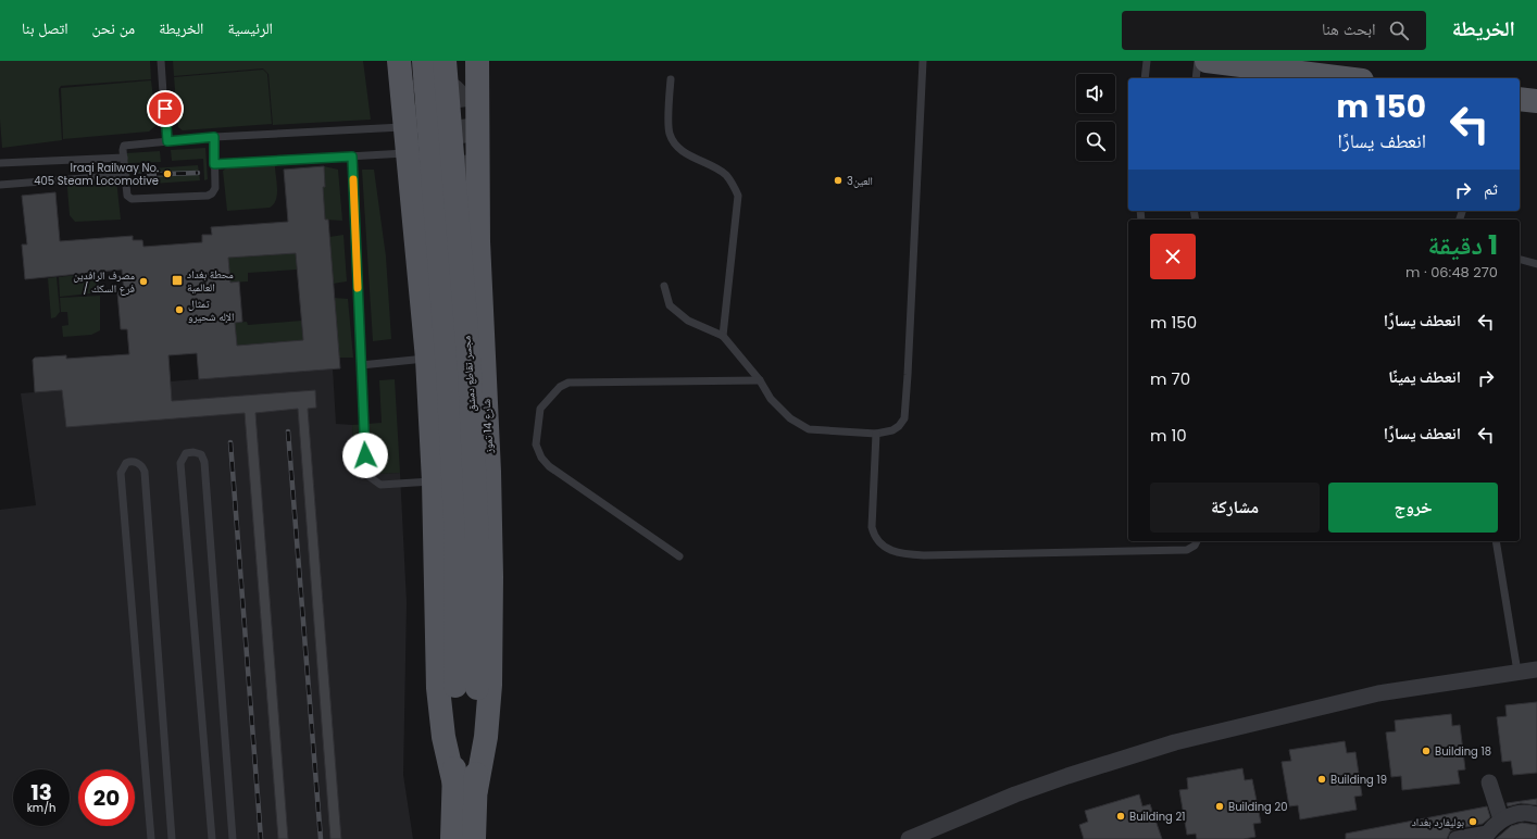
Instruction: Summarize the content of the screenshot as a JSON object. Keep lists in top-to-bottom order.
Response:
{
  "streets": {
    "main road": ["مجسر تقاطع دمشق", "شارع 14 تموز"]
  },
  "crossings": [
    ["مجسر تقاطع دمشق", "شارع 14 تموز"]
  ],
  "places": {
    "other": [
      "Iraqi Railway No. 405 Steam Locomotive",
      "العين3",
      "مصرف الرافدين / فرع السكك",
      "تمثال الإله شحيرو",
      "Building 18",
      "Building 19",
      "Building 20",
      "Building 21",
      "بوليفارد بغداد"
    ],
    "transit": ["محطة بغداد العالمية"]
  },
  "page": {
    "header": "الخريطة",
    "search": "ابحث هنا",
    "nav": [
      "الرئيسية",
      "الخريطة",
      "من نحن",
      "اتصل بنا"
    ],
    "turn": ["150 m", "انعطف يسارًا"],
    "then": "ثم",
    "heading": ["1 دقيقة", "270 m · 06:48"],
    "list": [
      {
        "name": "انعطف يسارًا",
        "value": "150 m"
      },
      {
        "name": "انعطف يمينًا",
        "value": "70 m"
      },
      {
        "name": "انعطف يسارًا",
        "value": "10 m"
      }
    ],
    "buttons": ["خروج", "مشاركة"],
    "speed": "13 km/h",
    "limit": "20"
  }
}
